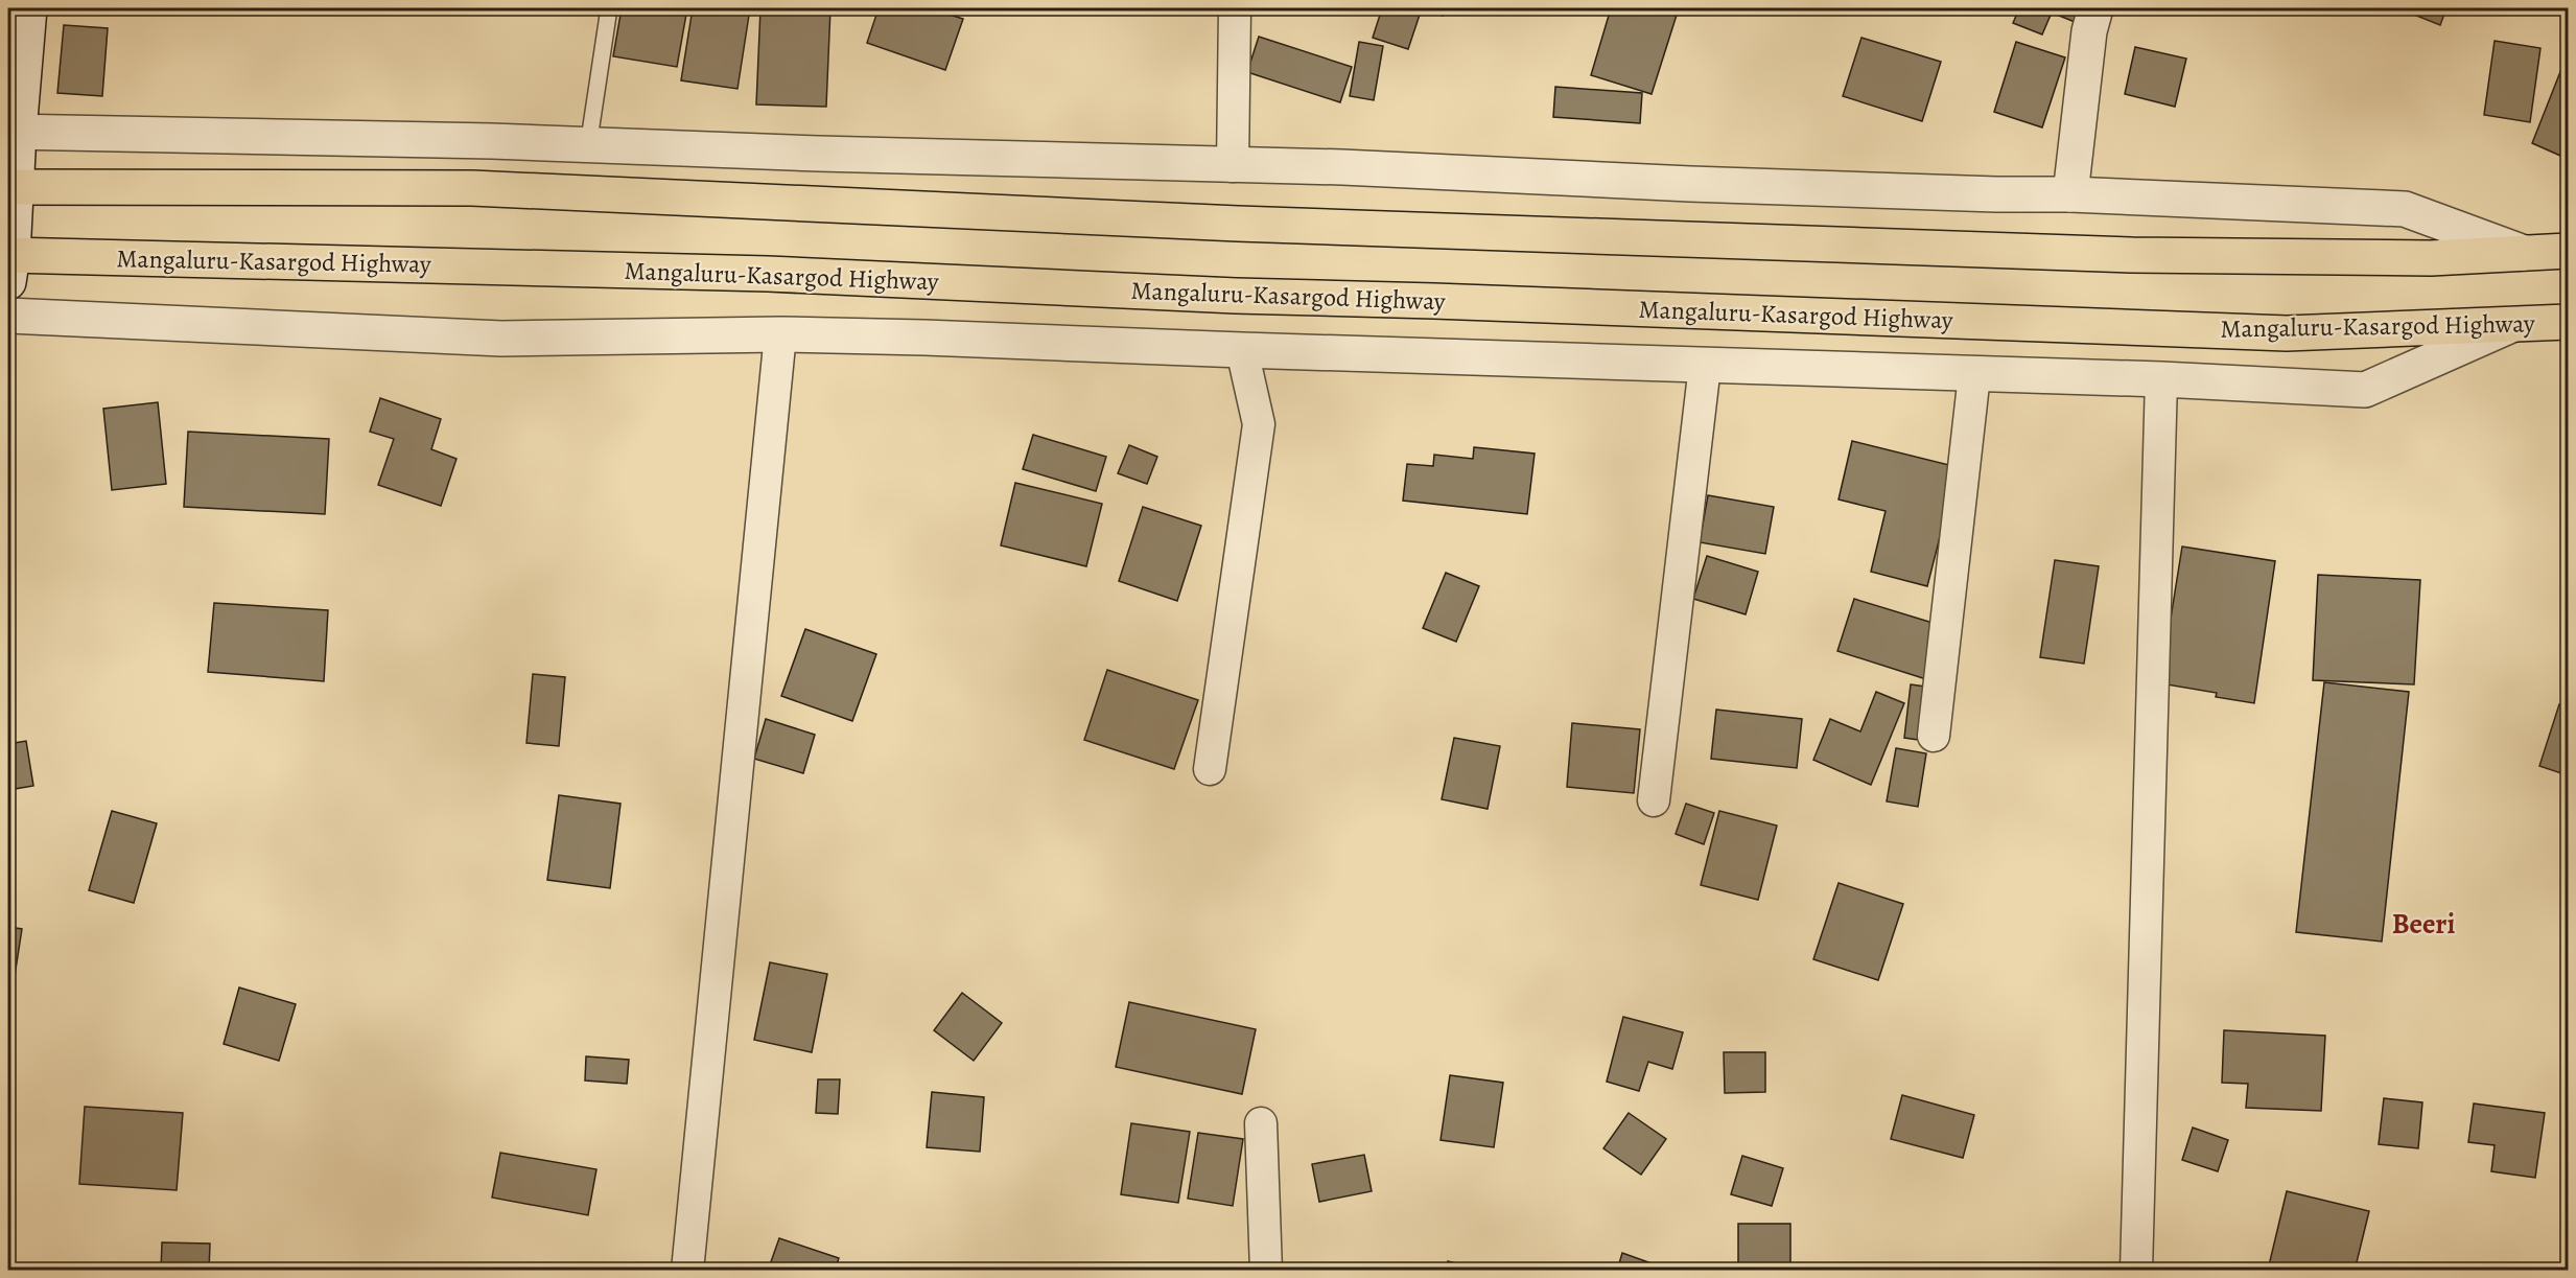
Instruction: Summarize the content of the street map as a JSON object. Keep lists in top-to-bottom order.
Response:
{
  "streets": {
    "highway": ["Mangaluru-Kasargod Highway"]
  },
  "districts": ["Beeri"]
}
